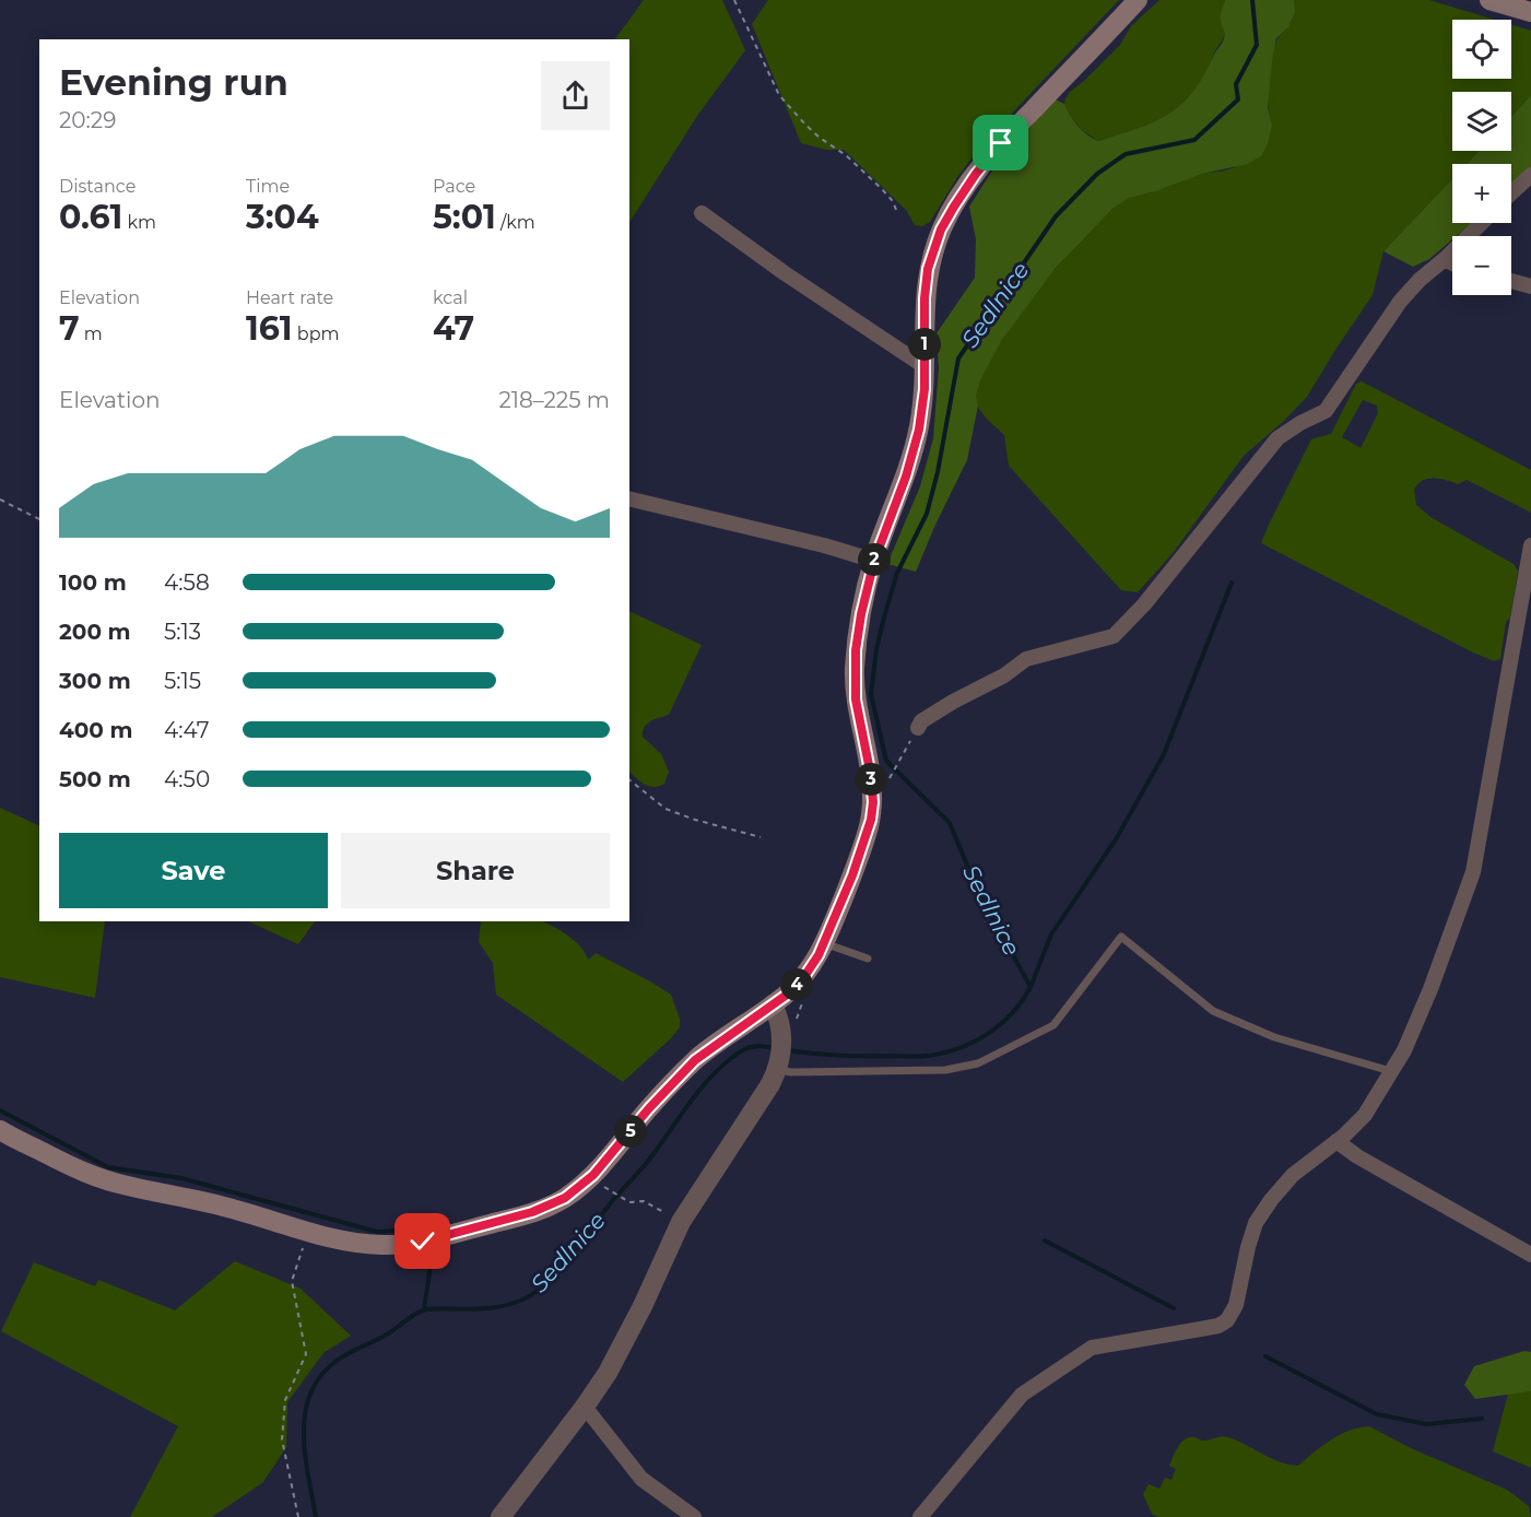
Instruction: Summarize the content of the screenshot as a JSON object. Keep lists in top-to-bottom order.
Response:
{
  "water": ["Sedlnice"],
  "page": {
    "map_buttons": ["+", "−"],
    "heading": ["Evening run", "20:29"],
    "stats": [
      ["Distance", "0.61 km"],
      ["Time", "3:04"],
      ["Pace", "5:01 /km"],
      ["Elevation", "7 m"],
      ["Heart rate", "161 bpm"],
      ["kcal", "47"]
    ],
    "pins": [
      "1",
      "2",
      "3",
      "4",
      "5"
    ],
    "chart": ["Elevation", "218–225 m"],
    "list": [
      {
        "name": "100 m",
        "note": "4:58"
      },
      {
        "name": "200 m",
        "note": "5:13"
      },
      {
        "name": "300 m",
        "note": "5:15"
      },
      {
        "name": "400 m",
        "note": "4:47"
      },
      {
        "name": "500 m",
        "note": "4:50"
      }
    ],
    "buttons": ["Save", "Share"]
  }
}
